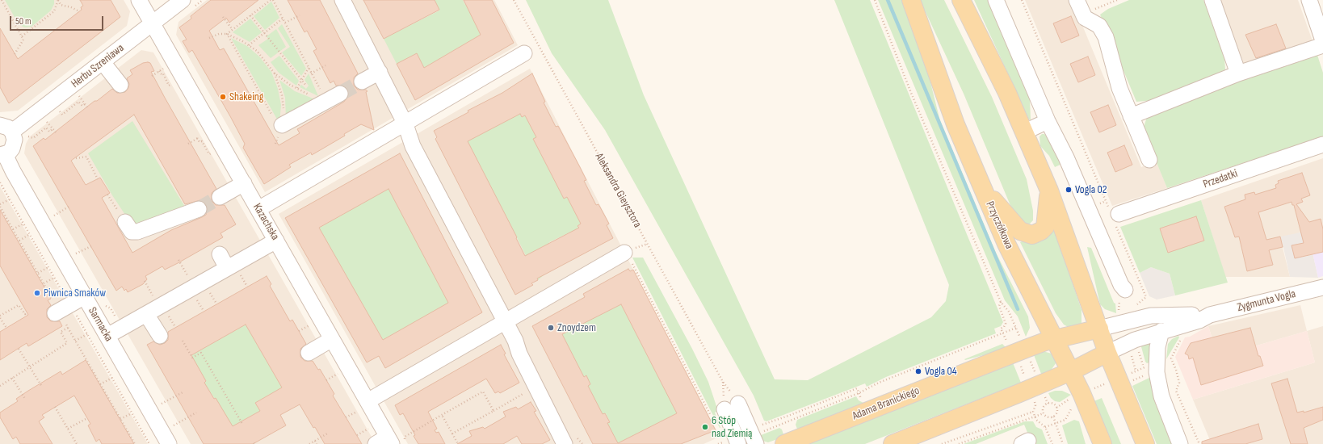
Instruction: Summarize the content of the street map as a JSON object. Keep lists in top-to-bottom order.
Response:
{
  "streets": {
    "main road": ["Przyczółkowa", "Adama Branickiego"],
    "street": [
      "Herbu Szreniawa",
      "Przedatki",
      "Kazachska",
      "Zygmunta Vogla",
      "Sarmacka"
    ],
    "path": ["Aleksandra Gieysztora"]
  },
  "crossings": [
    ["Herbu Szreniawa", "Kazachska"],
    ["Przyczółkowa", "Adama Branickiego"],
    ["Zygmunta Vogla", "Adama Branickiego"]
  ],
  "places": [
    "Shakeing",
    "Vogla 02",
    "Piwnica Smaków",
    "Znoydzem",
    "Vogla 04",
    "6 Stóp nad Ziemią"
  ],
  "scale_bar": "50 m"
}
